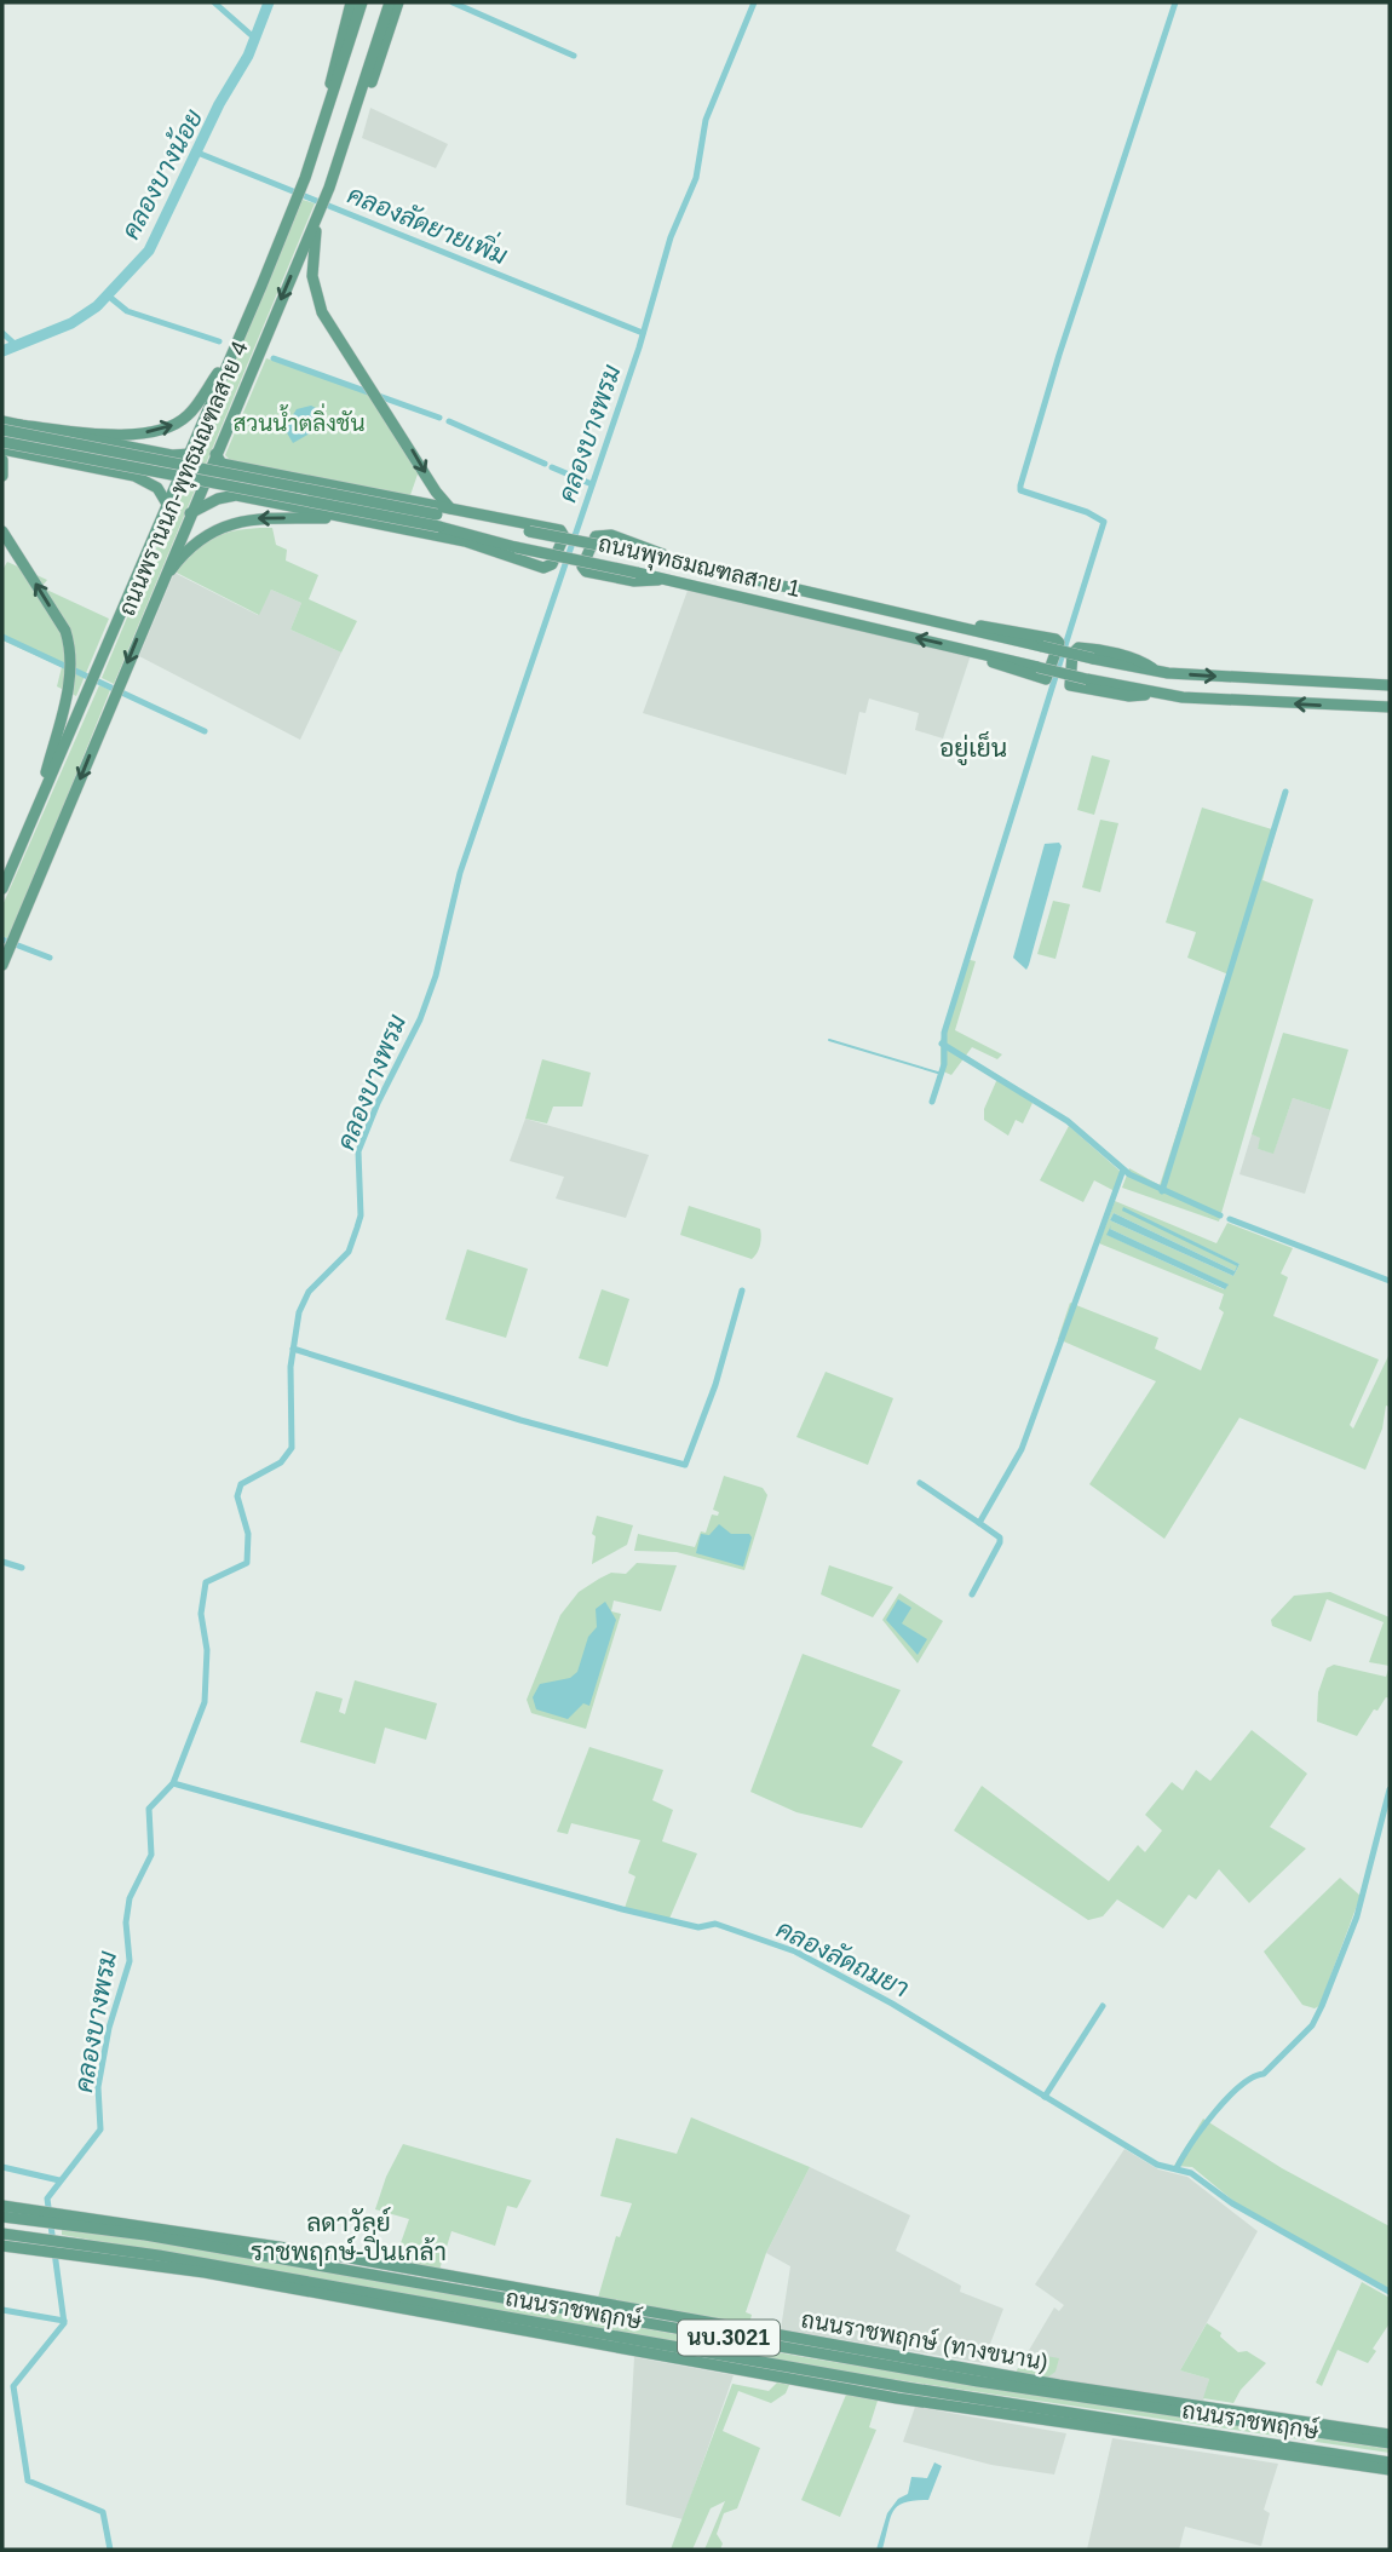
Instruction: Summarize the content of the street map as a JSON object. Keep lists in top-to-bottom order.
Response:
{
  "streets": {
    "main road": [
      "ถนนพรานนก-พุทธมณฑลสาย 4",
      "ถนนพุทธมณฑลสาย 1",
      "ถนนราชพฤกษ์",
      "นบ.3021",
      "ถนนราชพฤกษ์ (ทางขนาน)"
    ]
  },
  "crossings": [
    ["ถนนราชพฤกษ์", "นบ.3021"],
    ["ถนนราชพฤกษ์", "ถนนราชพฤกษ์ (ทางขนาน)"]
  ],
  "districts": ["อยู่เย็น", "ลดาวัลย์ ราชพฤกษ์-ปิ่นเกล้า"],
  "water": [
    "คลองบางน้อย",
    "คลองลัดยายเพิ่ม",
    "คลองบางพรม",
    "คลองลัดถมยา"
  ],
  "parks": ["สวนน้ำตลิ่งชัน"]
}
